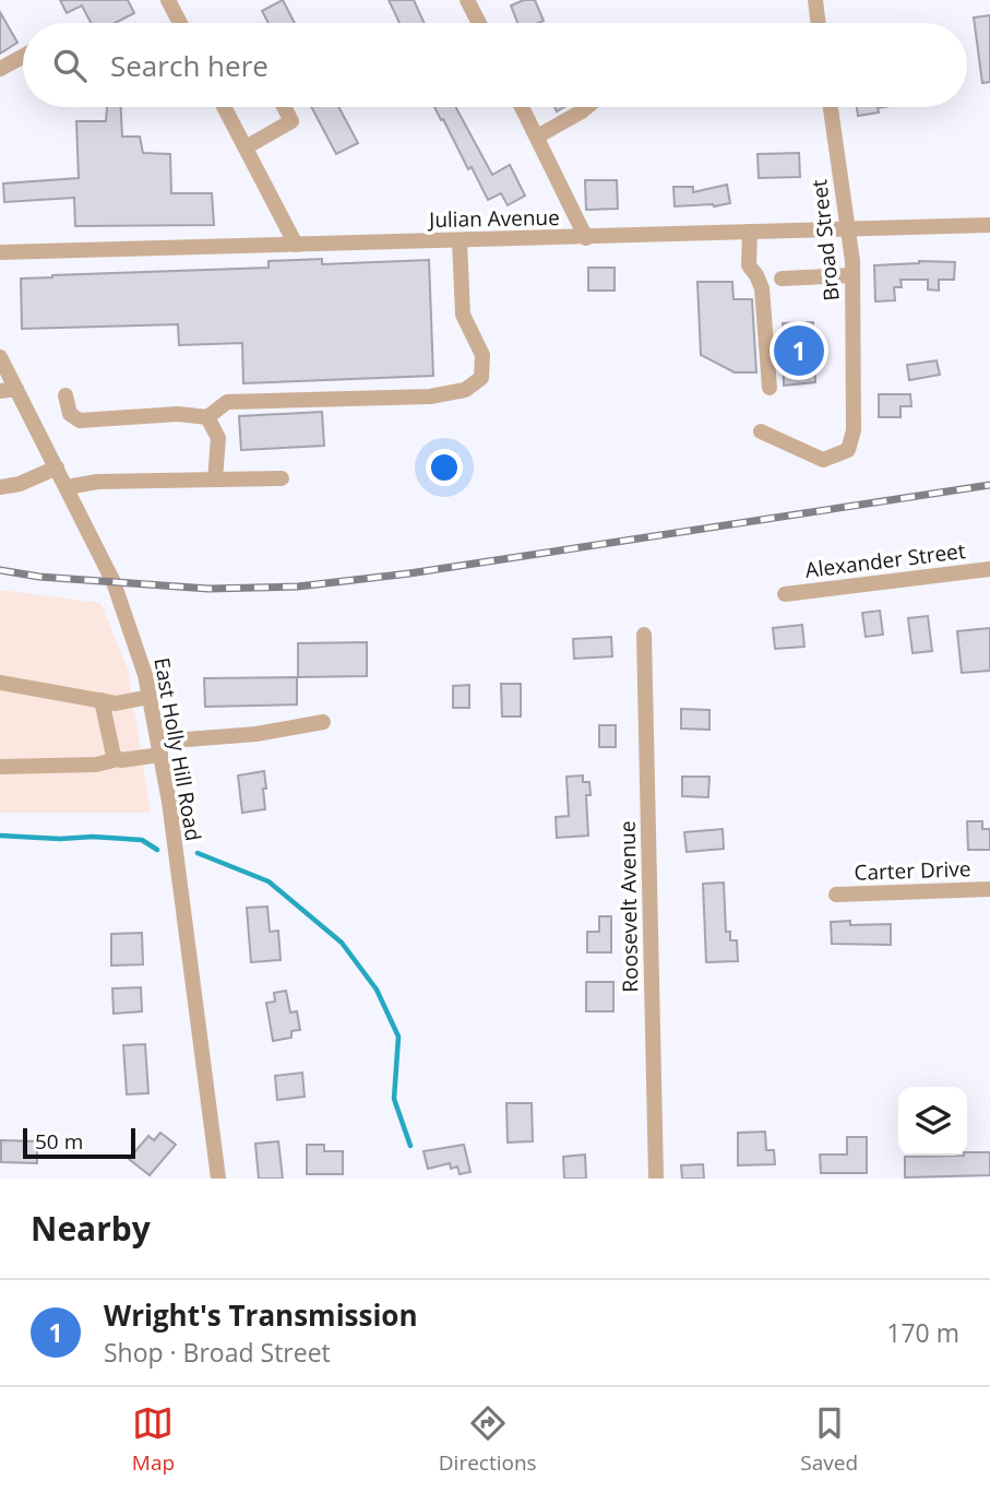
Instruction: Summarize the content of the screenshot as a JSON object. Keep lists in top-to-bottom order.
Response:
{
  "streets": {
    "street": [
      "Julian Avenue",
      "Broad Street",
      "Alexander Street",
      "East Holly Hill Road",
      "Carter Drive",
      "Roosevelt Avenue"
    ]
  },
  "crossings": [
    ["Julian Avenue", "Broad Street"]
  ],
  "scale_bar": "50 m",
  "page": {
    "search": "Search here",
    "pins": "1",
    "scale": "50 m",
    "heading": "Nearby",
    "list": [
      {
        "mark": "1",
        "name": "Wright's Transmission",
        "note": "Shop · Broad Street",
        "value": "170 m"
      }
    ],
    "nav": ["Map", "Directions", "Saved"]
  }
}
